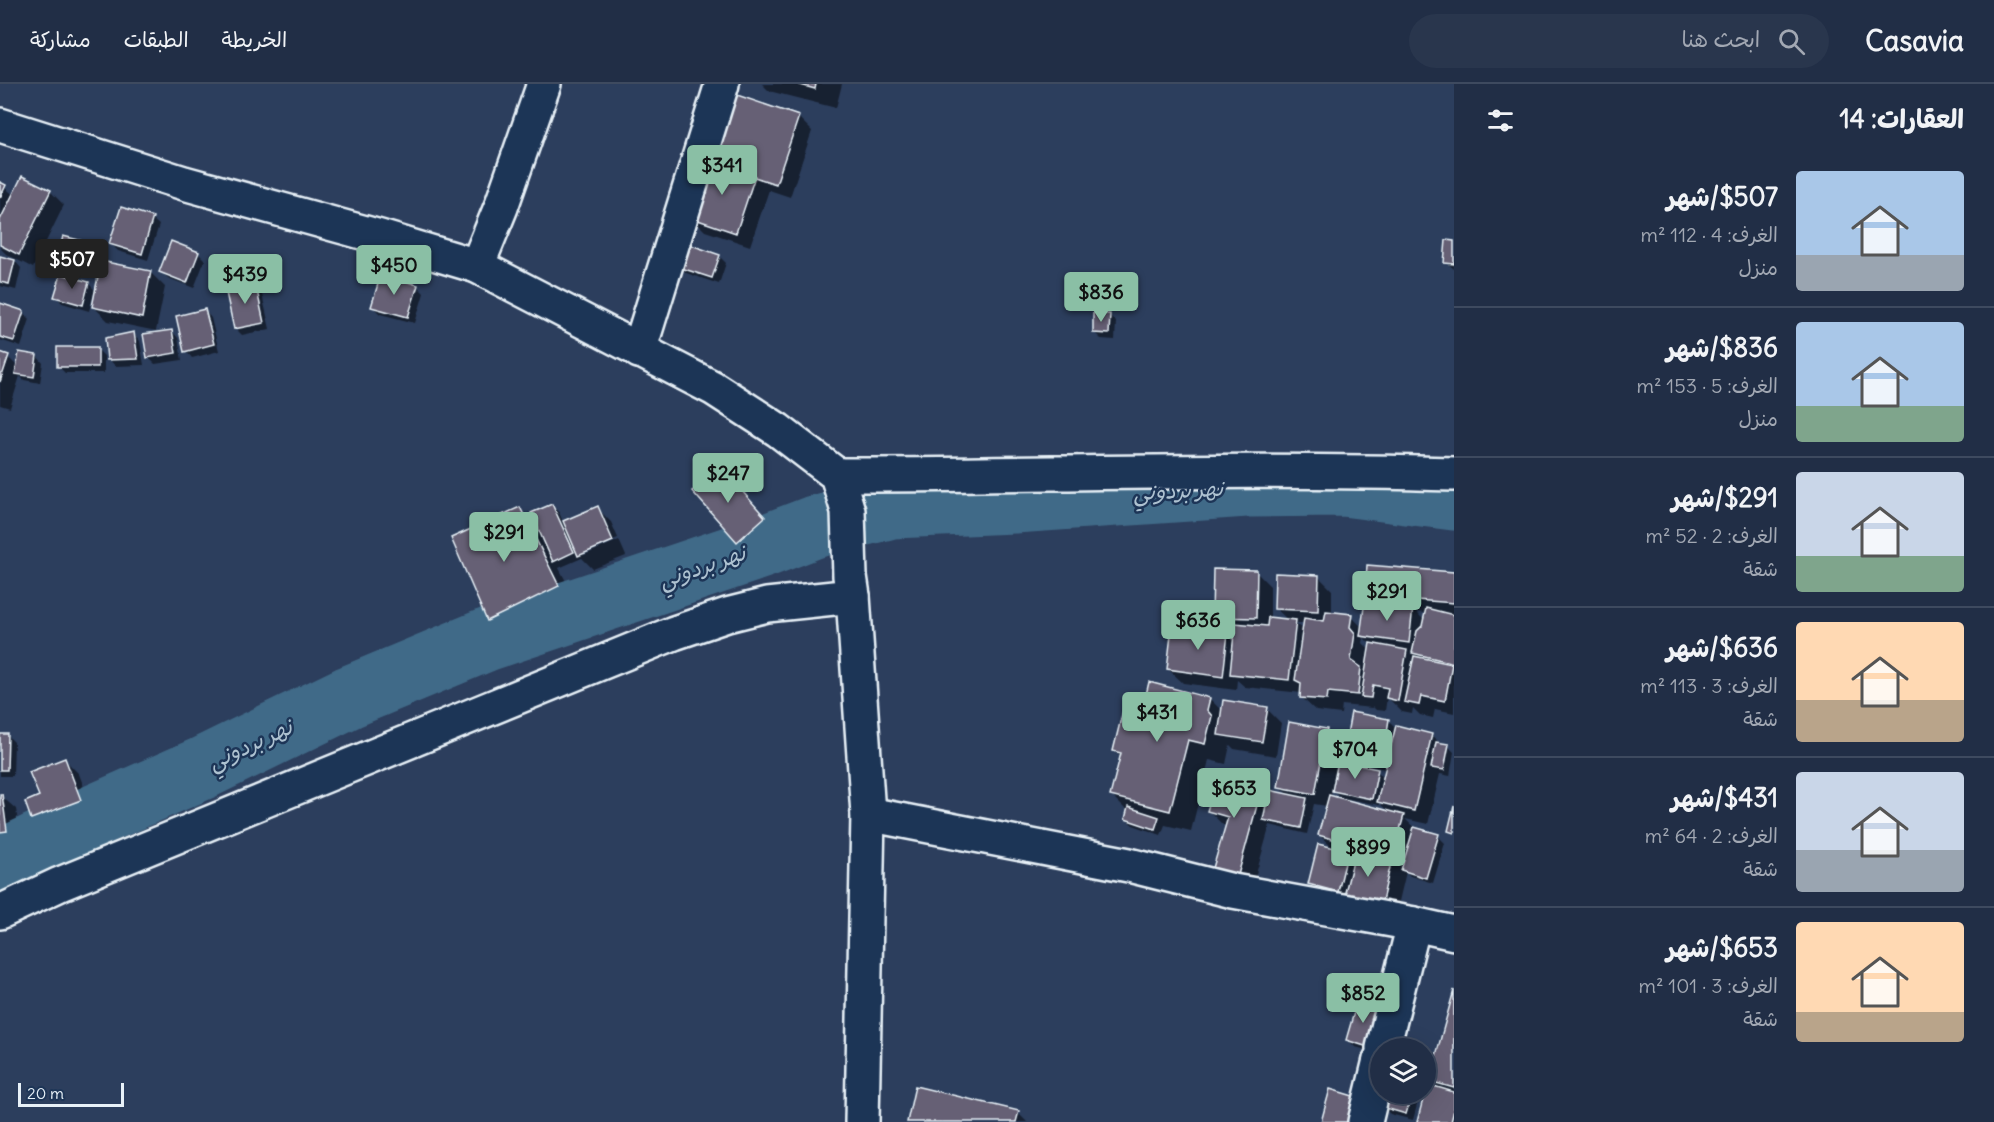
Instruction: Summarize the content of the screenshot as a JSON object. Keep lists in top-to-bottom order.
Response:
{
  "water": ["نهر بردوني"],
  "scale_bar": "20 m",
  "page": {
    "header": "Casavia",
    "search": "ابحث هنا",
    "nav": ["الخريطة", "الطبقات", "مشاركة"],
    "heading": "العقارات: 14",
    "price": [
      "$341",
      "$507",
      "$450",
      "$439",
      "$836",
      "$247",
      "$291",
      "$291",
      "$636",
      "$431",
      "$704",
      "$653",
      "$899",
      "$852"
    ],
    "list": [
      {
        "name": "$507/شهر",
        "note": "الغرف: 4 · 112 m² · منزل"
      },
      {
        "name": "$836/شهر",
        "note": "الغرف: 5 · 153 m² · منزل"
      },
      {
        "name": "$291/شهر",
        "note": "الغرف: 2 · 52 m² · شقة"
      },
      {
        "name": "$636/شهر",
        "note": "الغرف: 3 · 113 m² · شقة"
      },
      {
        "name": "$431/شهر",
        "note": "الغرف: 2 · 64 m² · شقة"
      },
      {
        "name": "$653/شهر",
        "note": "الغرف: 3 · 101 m² · شقة"
      }
    ],
    "scale": "20 m"
  }
}
